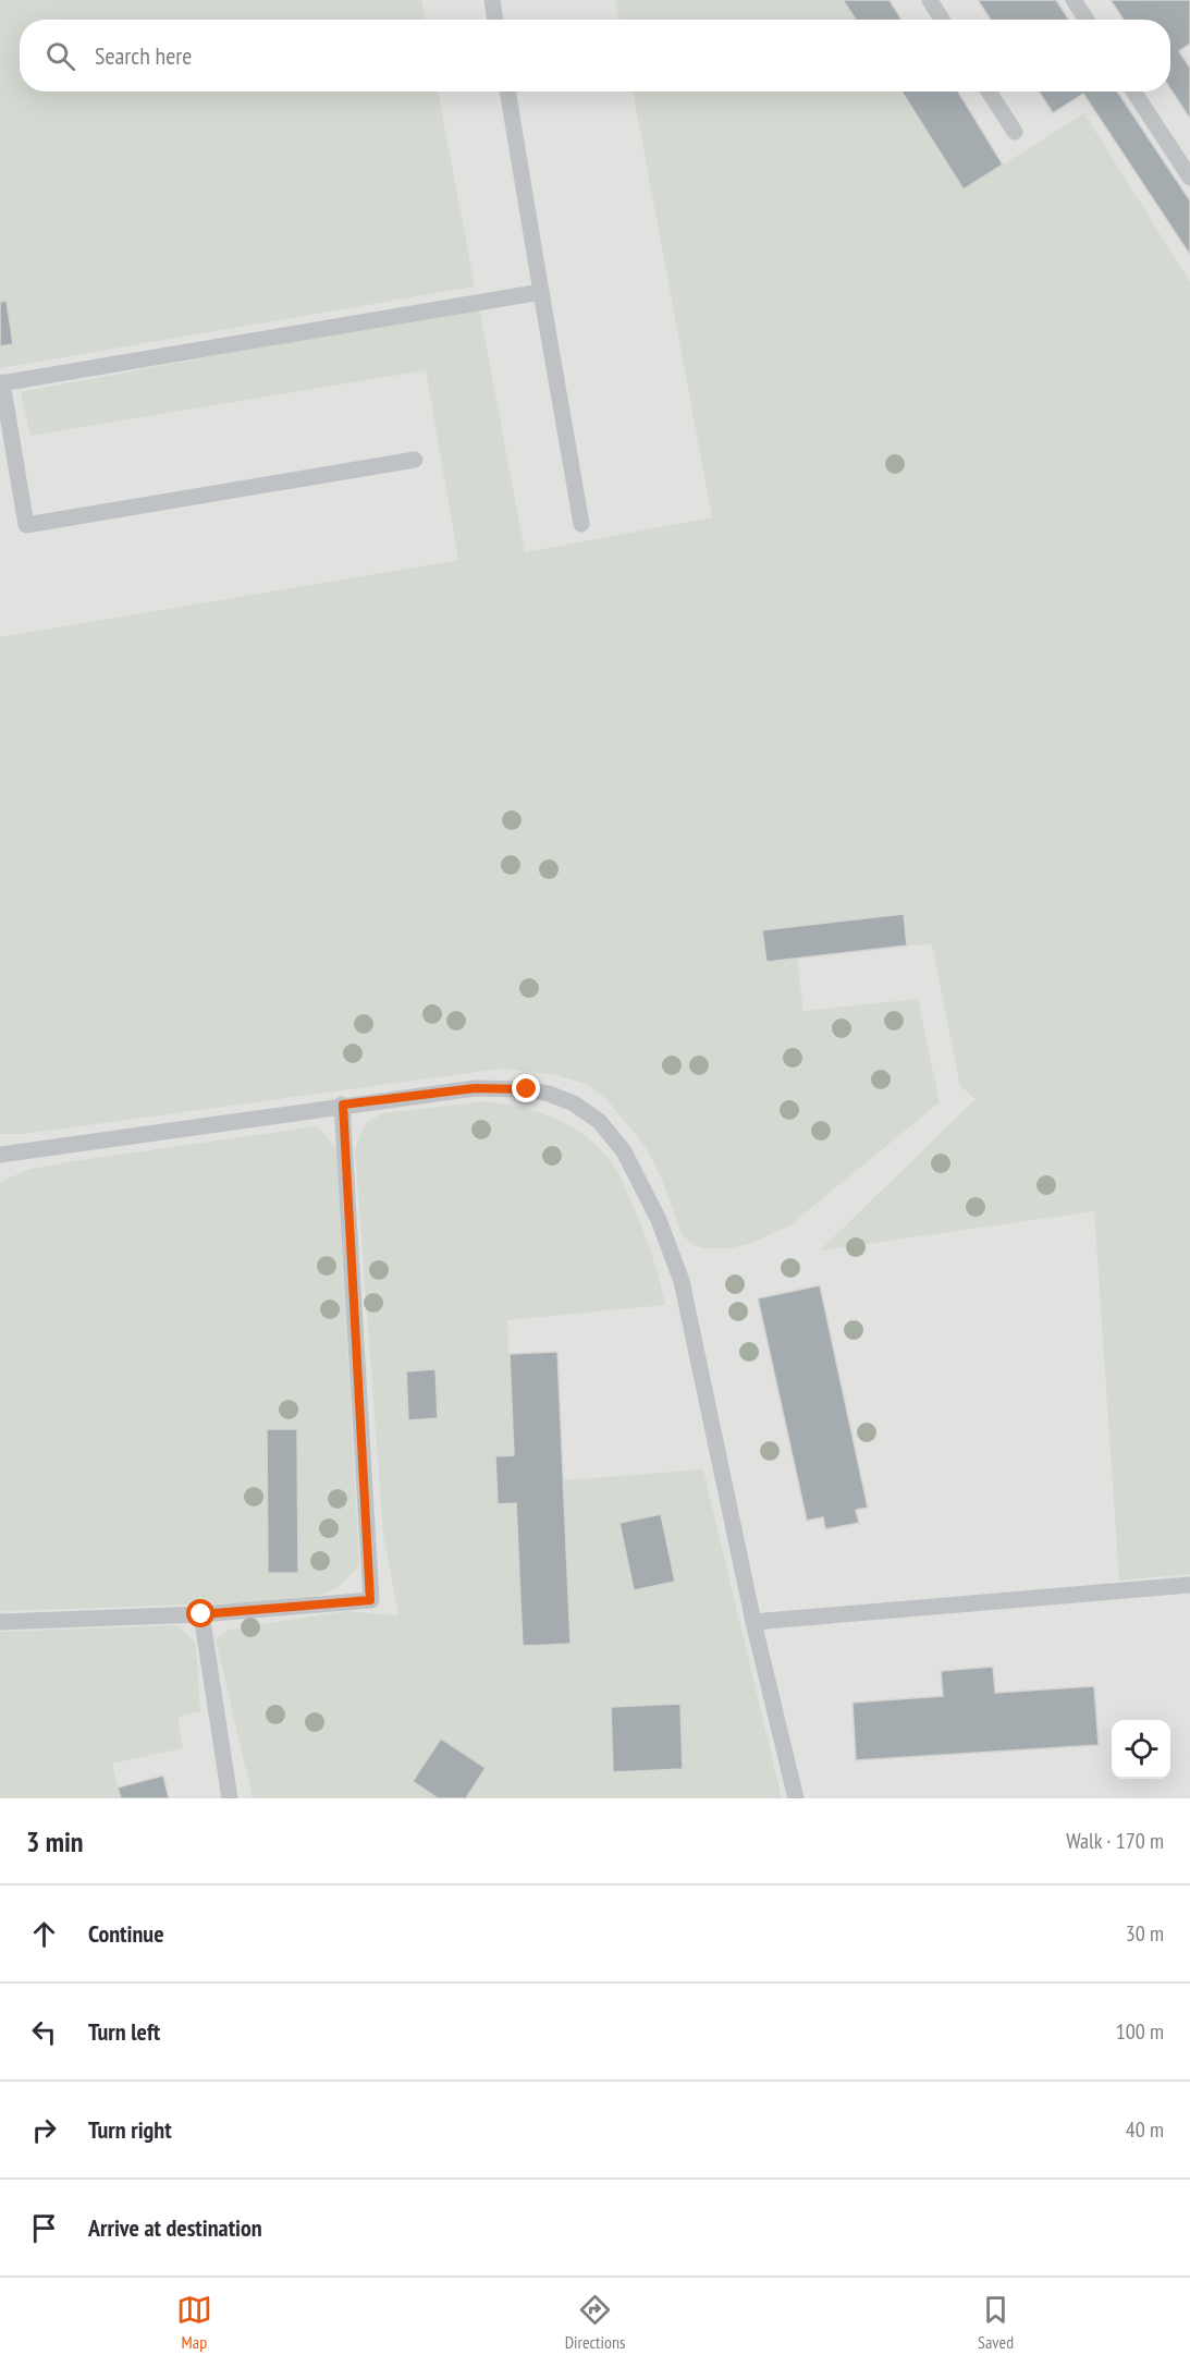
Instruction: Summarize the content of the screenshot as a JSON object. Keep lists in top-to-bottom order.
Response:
{
  "page": {
    "search": "Search here",
    "heading": ["3 min", "Walk · 170 m"],
    "list": [
      ["Continue", "30 m"],
      ["Turn left", "100 m"],
      ["Turn right", "40 m"],
      "Arrive at destination"
    ],
    "nav": ["Map", "Directions", "Saved"]
  }
}
